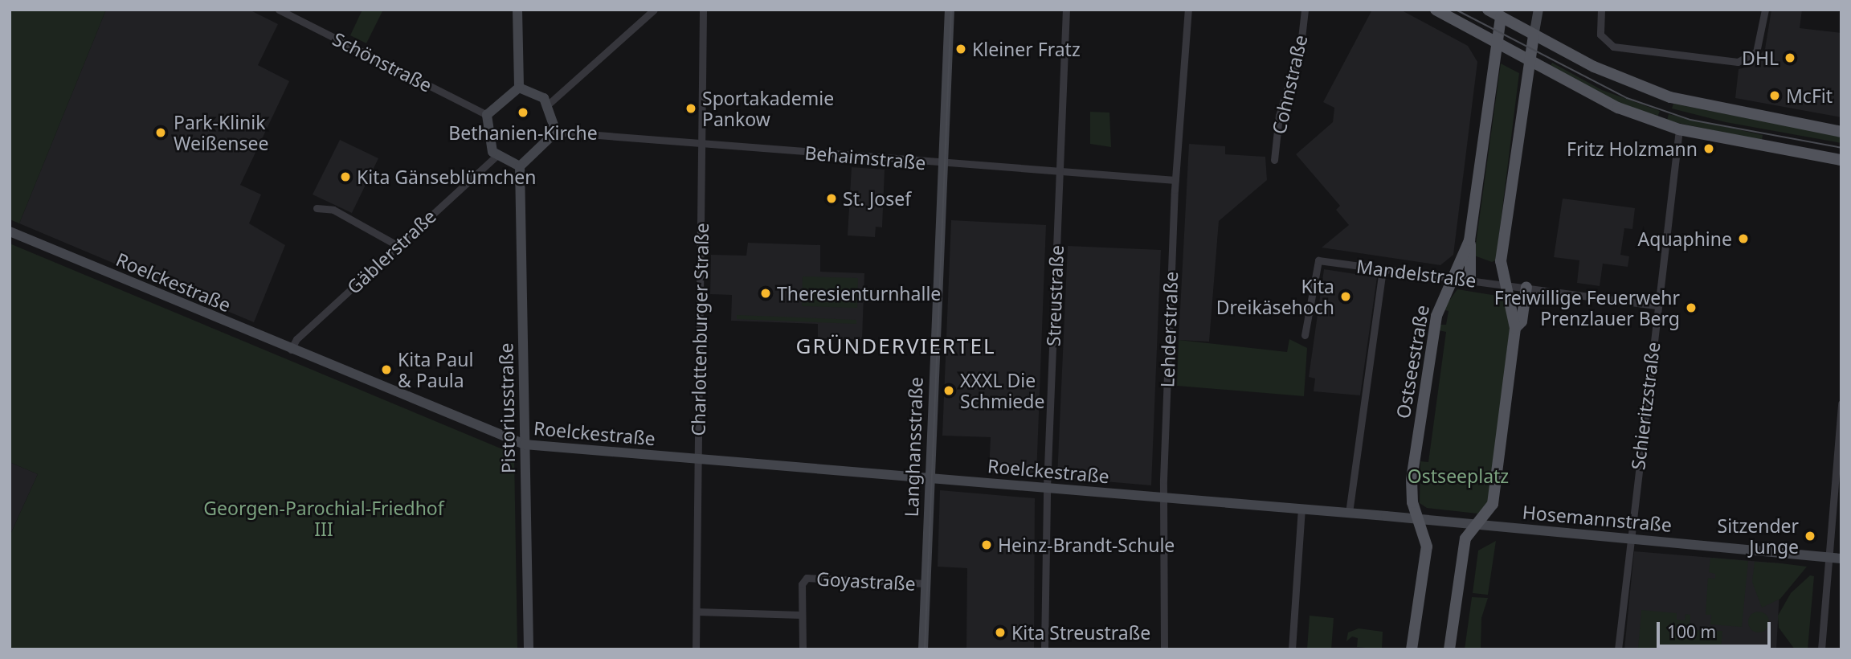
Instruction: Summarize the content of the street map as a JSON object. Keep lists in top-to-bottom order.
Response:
{
  "streets": {
    "main road": ["Ostseestraße"],
    "street": [
      "Schönstraße",
      "Cohnstraße",
      "Behaimstraße",
      "Gäblerstraße",
      "Mandelstraße",
      "Roelckestraße",
      "Streustraße",
      "Charlottenburger Straße",
      "Lehderstraße",
      "Schieritzstraße",
      "Pistoriusstraße",
      "Langhansstraße",
      "Hosemannstraße",
      "Goyastraße"
    ]
  },
  "crossings": [
    ["Schönstraße", "Behaimstraße"],
    ["Schönstraße", "Gäblerstraße"],
    ["Schönstraße", "Pistoriusstraße"],
    ["Behaimstraße", "Gäblerstraße"],
    ["Behaimstraße", "Streustraße"],
    ["Behaimstraße", "Charlottenburger Straße"],
    ["Behaimstraße", "Lehderstraße"],
    ["Behaimstraße", "Pistoriusstraße"],
    ["Behaimstraße", "Langhansstraße"],
    ["Gäblerstraße", "Roelckestraße"],
    ["Gäblerstraße", "Pistoriusstraße"],
    ["Mandelstraße", "Ostseestraße"],
    ["Mandelstraße", "Schieritzstraße"],
    ["Roelckestraße", "Streustraße"],
    ["Roelckestraße", "Charlottenburger Straße"],
    ["Roelckestraße", "Lehderstraße"],
    ["Roelckestraße", "Pistoriusstraße"],
    ["Roelckestraße", "Langhansstraße"],
    ["Roelckestraße", "Hosemannstraße"],
    ["Ostseestraße", "Hosemannstraße"],
    ["Schieritzstraße", "Hosemannstraße"],
    ["Langhansstraße", "Goyastraße"]
  ],
  "districts": ["GRÜNDERVIERTEL"],
  "parks": ["Ostseeplatz", "Georgen-Parochial-Friedhof III"],
  "places": [
    "Kleiner Fratz",
    "DHL",
    "McFit",
    "Sportakademie Pankow",
    "Bethanien-Kirche",
    "Park-Klinik Weißensee",
    "Fritz Holzmann",
    "Kita Gänseblümchen",
    "St. Josef",
    "Aquaphine",
    "Theresienturnhalle",
    "Kita Dreikäsehoch",
    "Freiwillige Feuerwehr Prenzlauer Berg",
    "Kita Paul & Paula",
    "XXXL Die Schmiede",
    "Sitzender Junge",
    "Heinz-Brandt-Schule",
    "Kita Streustraße"
  ],
  "scale_bar": "100 m"
}
